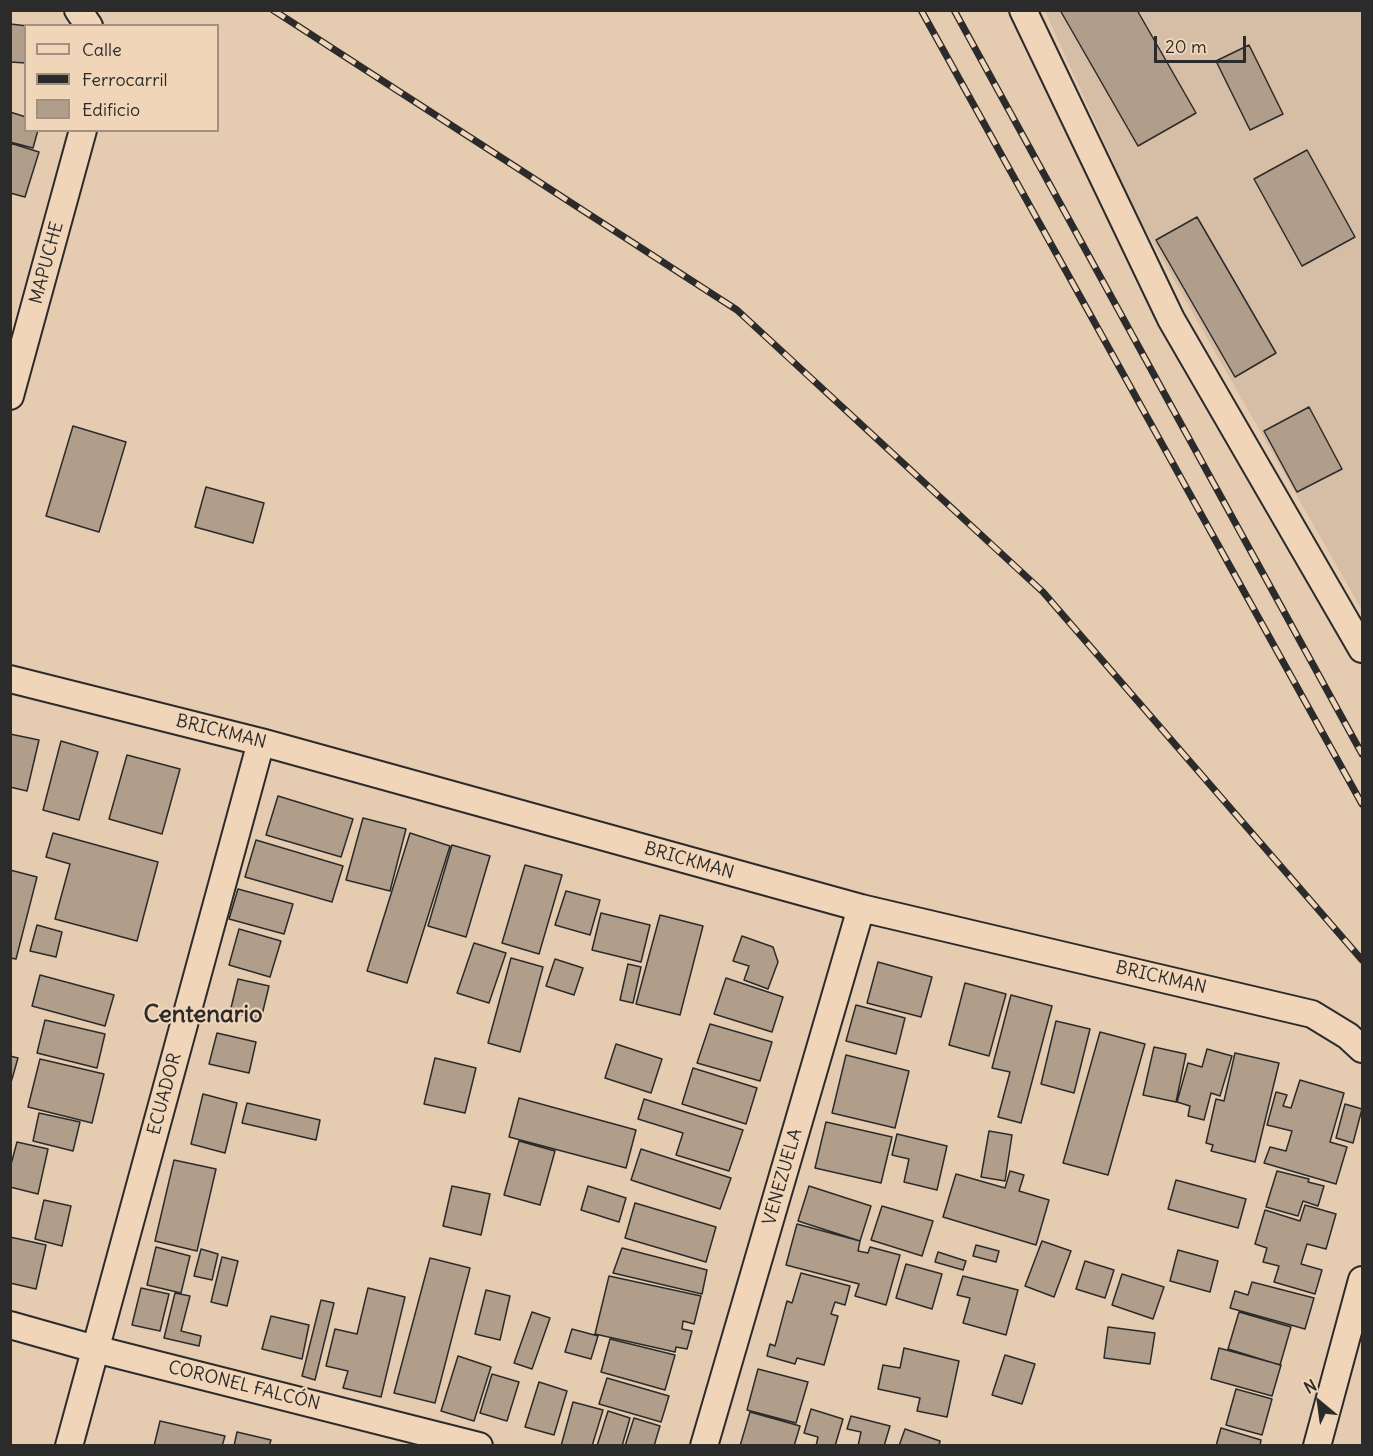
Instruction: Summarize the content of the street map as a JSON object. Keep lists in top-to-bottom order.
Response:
{
  "streets": {
    "street": [
      "MAPUCHE",
      "BRICKMAN",
      "ECUADOR",
      "VENEZUELA",
      "CORONEL FALCÓN"
    ]
  },
  "crossings": [
    ["BRICKMAN", "ECUADOR"],
    ["BRICKMAN", "VENEZUELA"],
    ["ECUADOR", "CORONEL FALCÓN"]
  ],
  "districts": ["Centenario"],
  "legend": ["Calle", "Ferrocarril", "Edificio"],
  "scale_bar": "20 m",
  "north": "top left"
}
